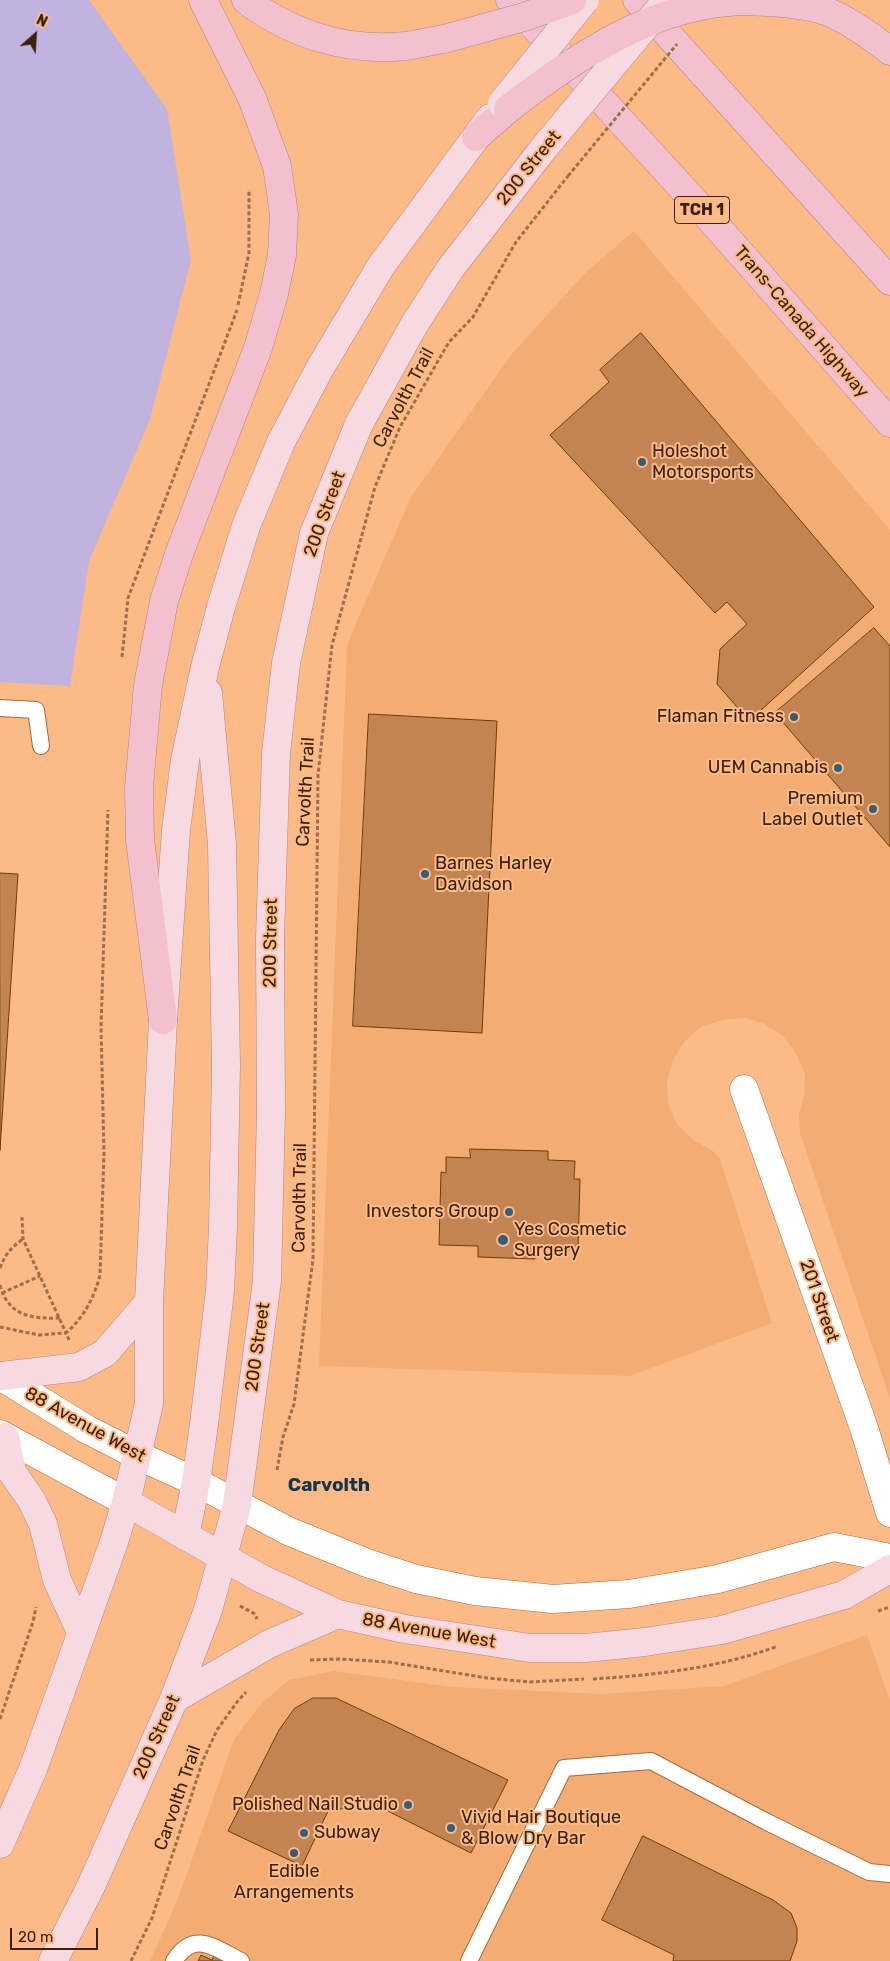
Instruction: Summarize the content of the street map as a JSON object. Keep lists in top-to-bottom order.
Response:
{
  "streets": {
    "highway": ["TCH 1", "Trans-Canada Highway"],
    "main road": ["200 Street", "88 Avenue West"],
    "street": ["201 Street"],
    "path": ["Carvolth Trail"]
  },
  "crossings": [
    ["200 Street", "88 Avenue West"]
  ],
  "districts": ["Carvolth"],
  "places": [
    "Holeshot Motorsports",
    "Flaman Fitness",
    "UEM Cannabis",
    "Premium Label Outlet",
    "Barnes Harley Davidson",
    "Investors Group",
    "Yes Cosmetic Surgery",
    "Polished Nail Studio",
    "Vivid Hair Boutique & Blow Dry Bar",
    "Subway",
    "Edible Arrangements"
  ],
  "scale_bar": "20 m",
  "north": "top right"
}
